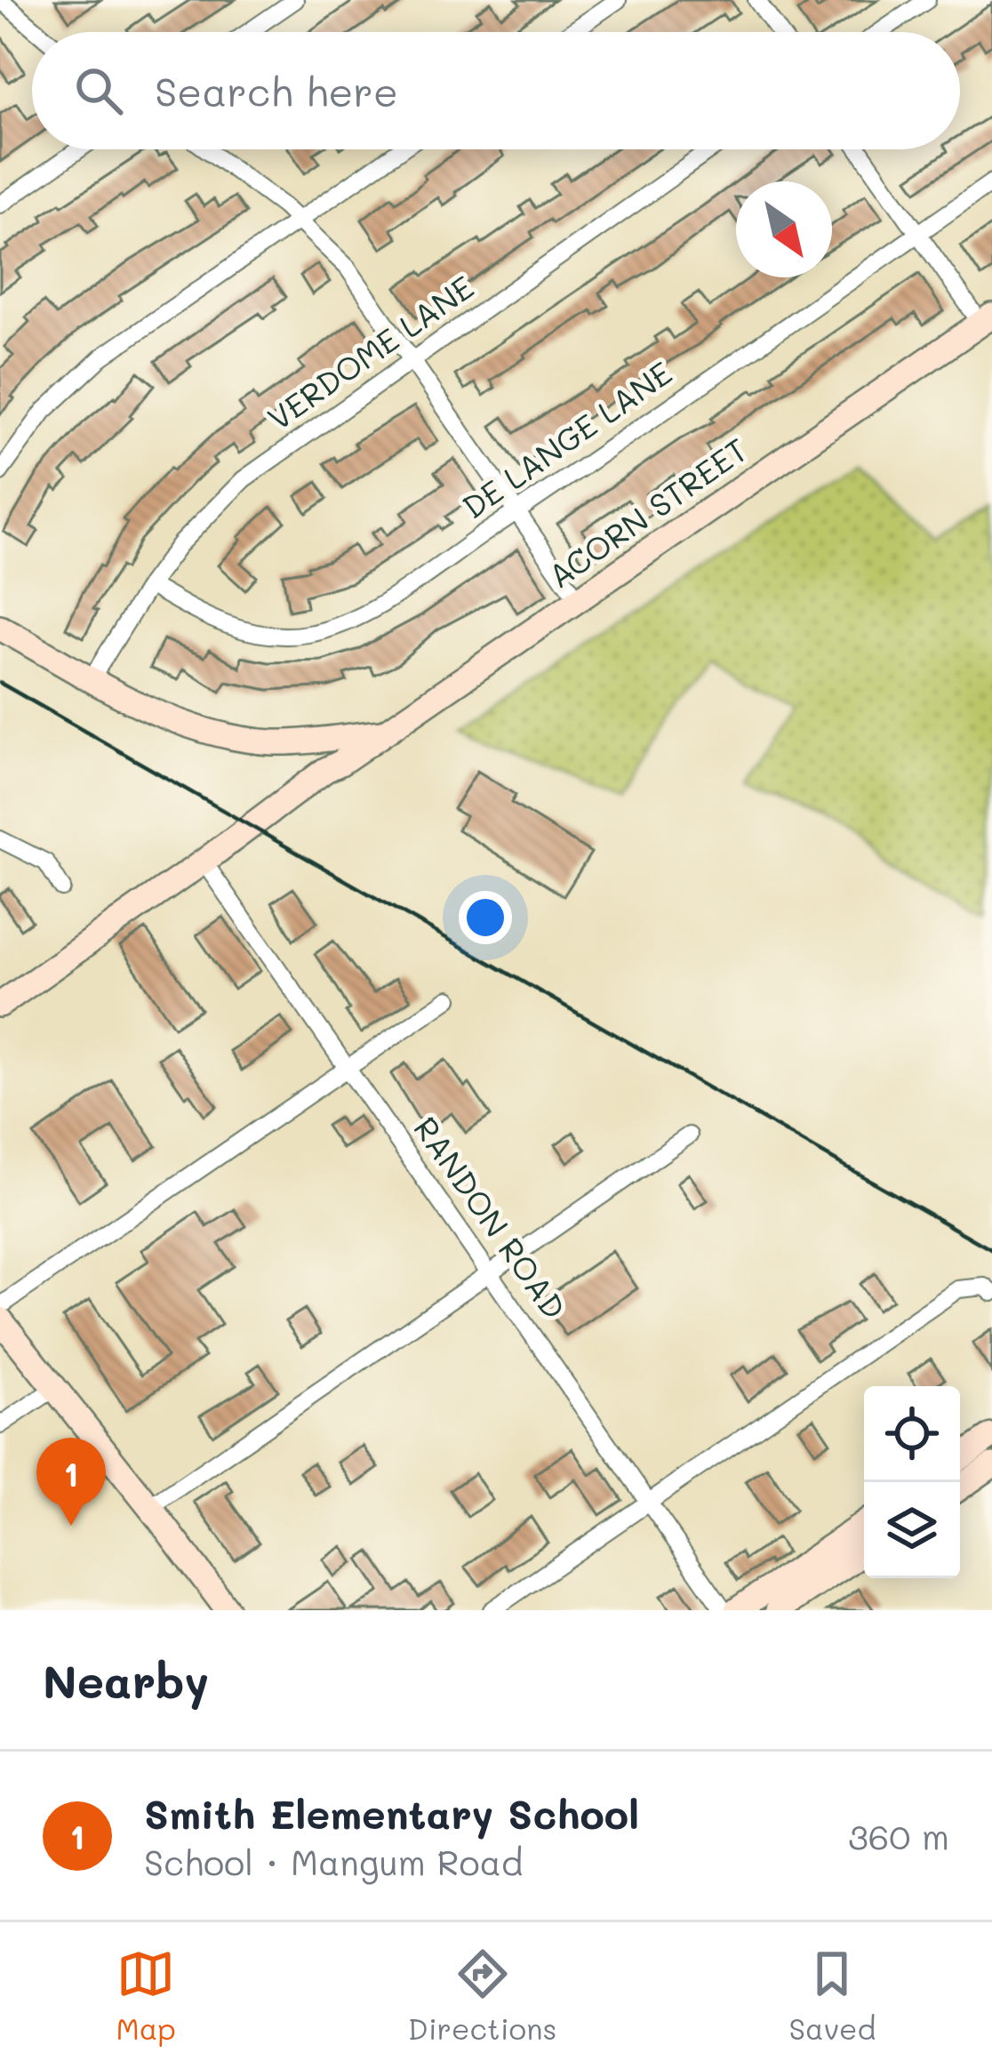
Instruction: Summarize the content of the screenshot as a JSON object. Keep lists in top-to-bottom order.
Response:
{
  "streets": {
    "street": [
      "VERDOME LANE",
      "DE LANGE LANE",
      "ACORN STREET",
      "RANDON ROAD"
    ]
  },
  "crossings": [
    ["VERDOME LANE", "DE LANGE LANE"],
    ["ACORN STREET", "RANDON ROAD"]
  ],
  "north": "bottom right",
  "page": {
    "search": "Search here",
    "pins": "1",
    "heading": "Nearby",
    "list": [
      {
        "mark": "1",
        "name": "Smith Elementary School",
        "note": "School · Mangum Road",
        "value": "360 m"
      }
    ],
    "nav": ["Map", "Directions", "Saved"]
  }
}
